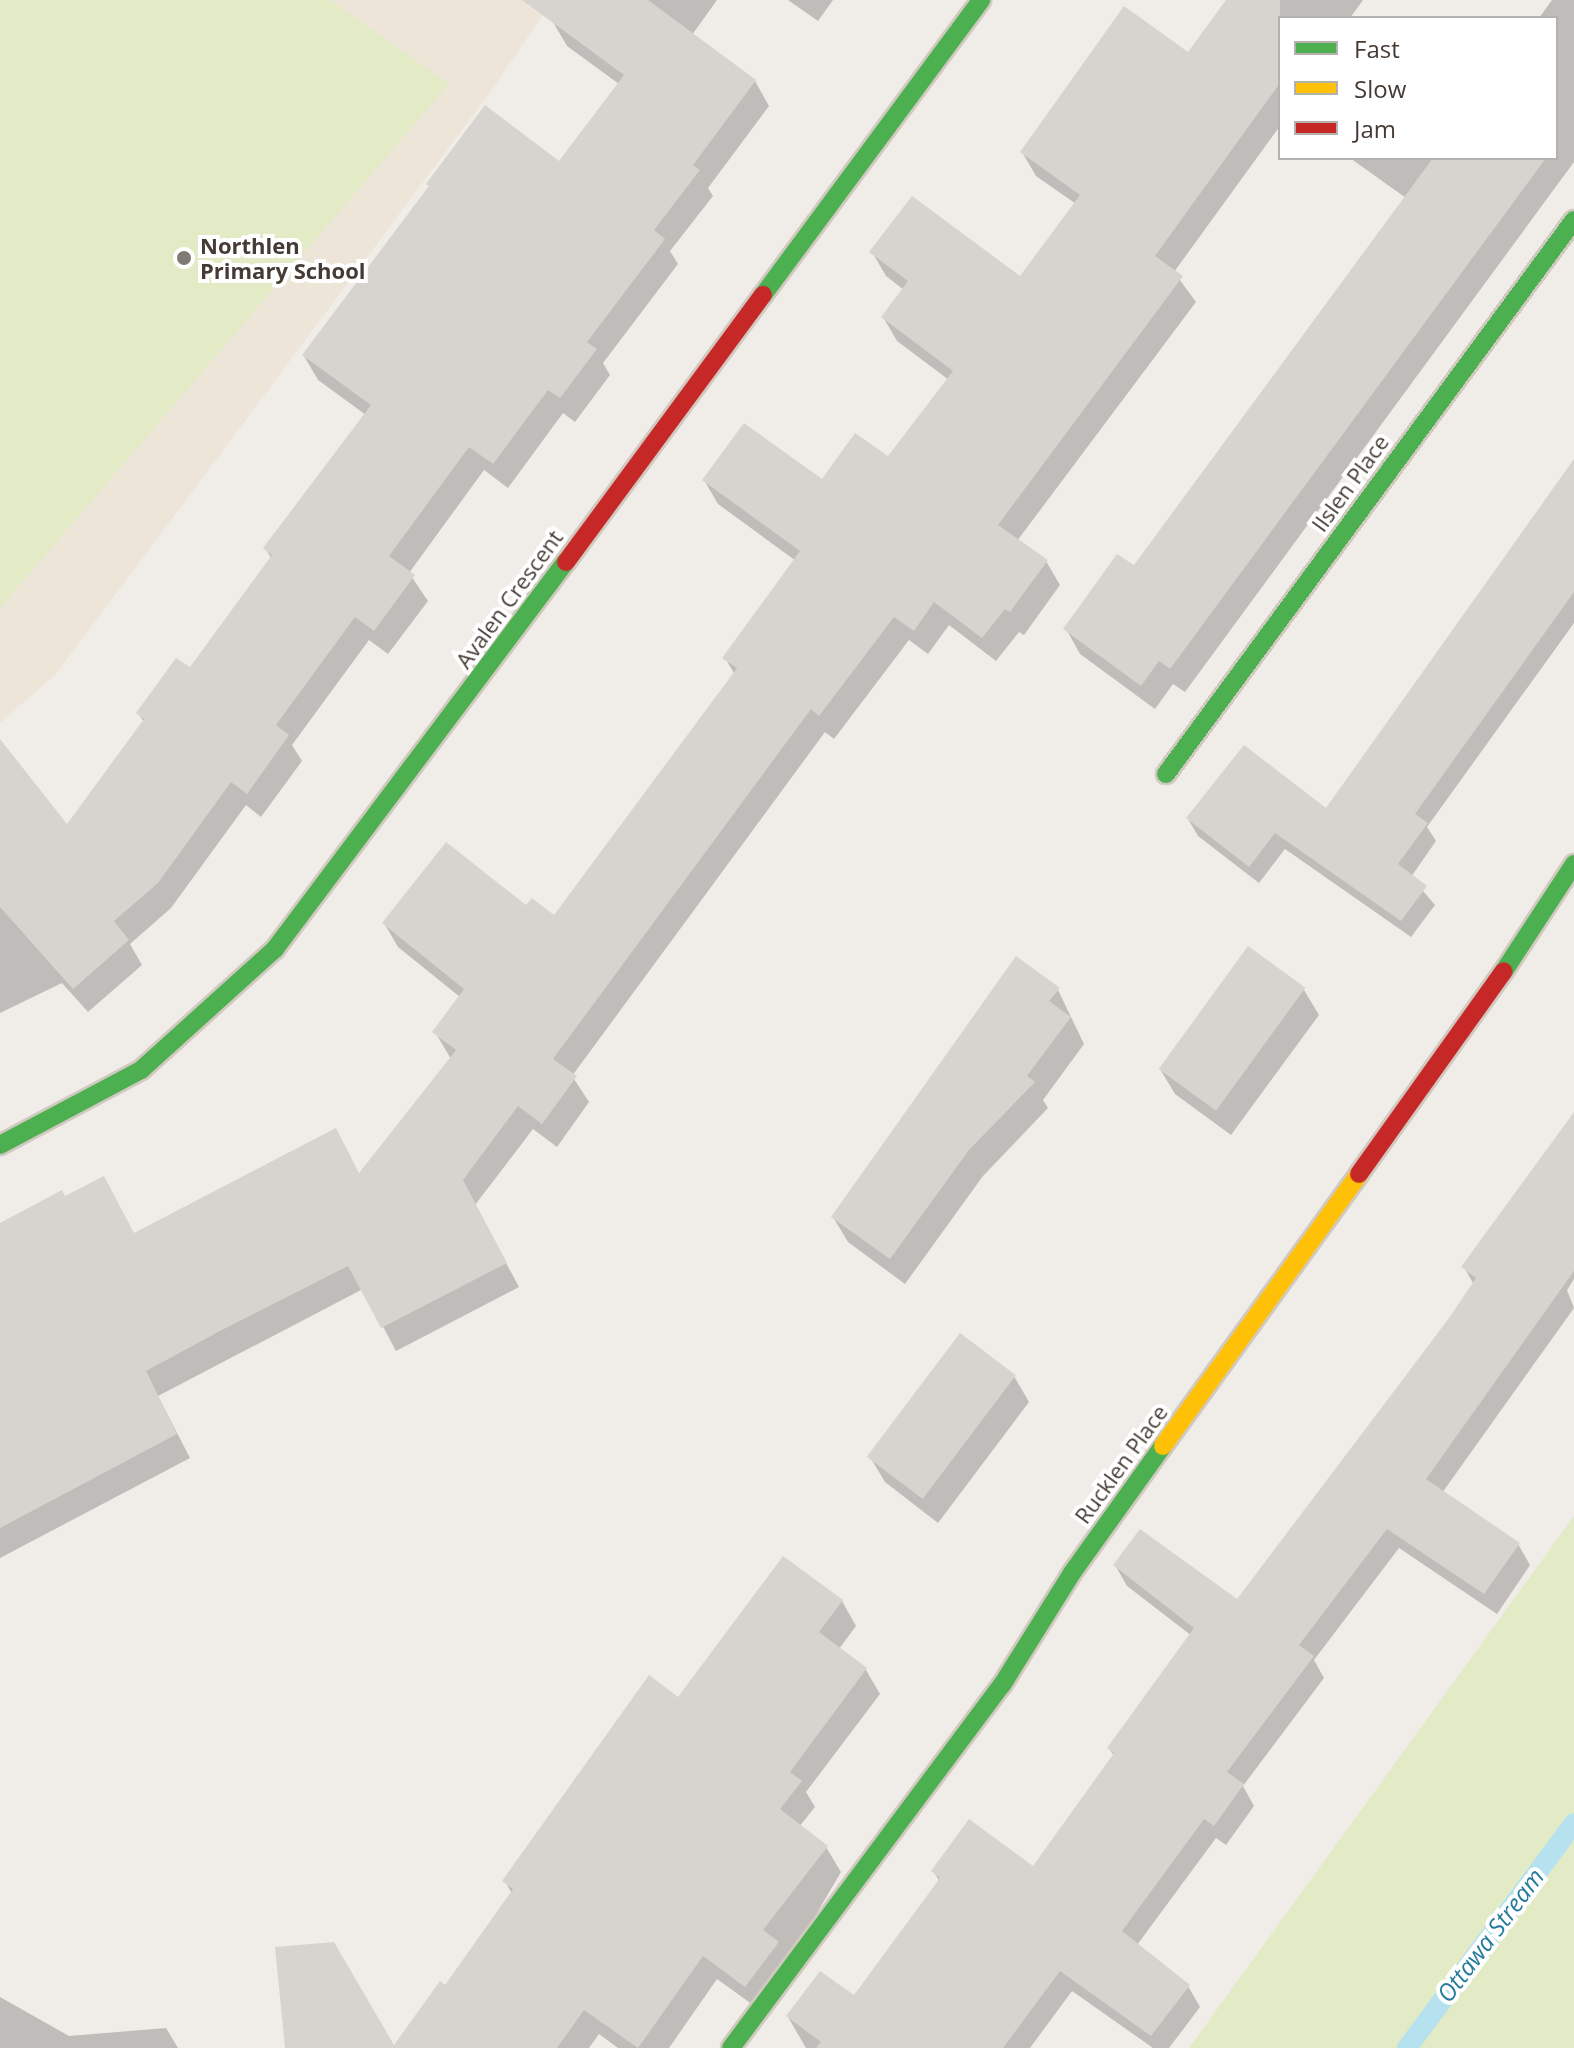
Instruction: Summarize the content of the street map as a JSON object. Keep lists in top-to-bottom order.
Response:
{
  "streets": {
    "street": ["Ilslen Place", "Avalen Crescent", "Rucklen Place"]
  },
  "water": ["Ottawa Stream"],
  "places": ["Northlen Primary School"],
  "legend": ["Fast", "Slow", "Jam"]
}
